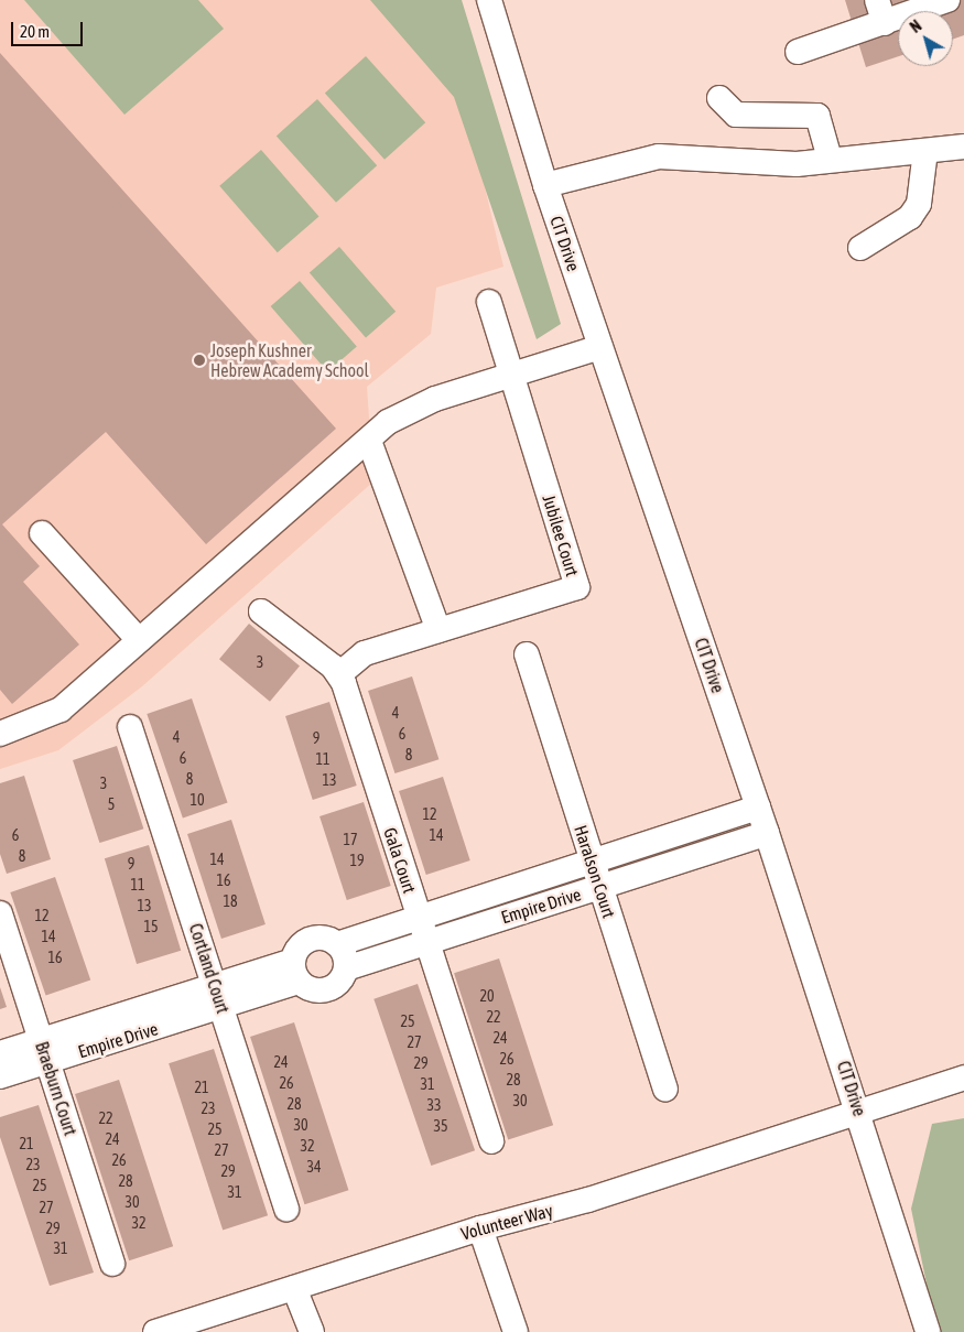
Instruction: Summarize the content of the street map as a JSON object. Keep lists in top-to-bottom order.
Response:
{
  "streets": {
    "street": [
      "CIT Drive",
      "Jubilee Court",
      "Gala Court",
      "Haralson Court",
      "Empire Drive",
      "Cortland Court",
      "Braeburn Court",
      "Volunteer Way"
    ]
  },
  "crossings": [
    ["CIT Drive", "Empire Drive"],
    ["CIT Drive", "Volunteer Way"],
    ["Jubilee Court", "Gala Court"],
    ["Gala Court", "Empire Drive"],
    ["Haralson Court", "Empire Drive"],
    ["Empire Drive", "Cortland Court"],
    ["Empire Drive", "Braeburn Court"]
  ],
  "places": ["Joseph Kushner Hebrew Academy School"],
  "house_numbers": [
    "3",
    "4",
    "6",
    "4",
    "9",
    "8",
    "6",
    "11",
    "8",
    "13",
    "3",
    "10",
    "5",
    "12",
    "6",
    "14",
    "17",
    "8",
    "14",
    "19",
    "9",
    "16",
    "11",
    "18",
    "13",
    "12",
    "15",
    "14",
    "16",
    "20",
    "22",
    "25",
    "24",
    "27",
    "26",
    "24",
    "29",
    "28",
    "26",
    "31",
    "21",
    "30",
    "28",
    "33",
    "23",
    "22",
    "30",
    "35",
    "25",
    "24",
    "21",
    "32",
    "27",
    "26",
    "23",
    "34",
    "29",
    "28",
    "25",
    "31",
    "30",
    "27",
    "32",
    "29",
    "31"
  ],
  "scale_bar": "20 m",
  "north": "top left"
}
